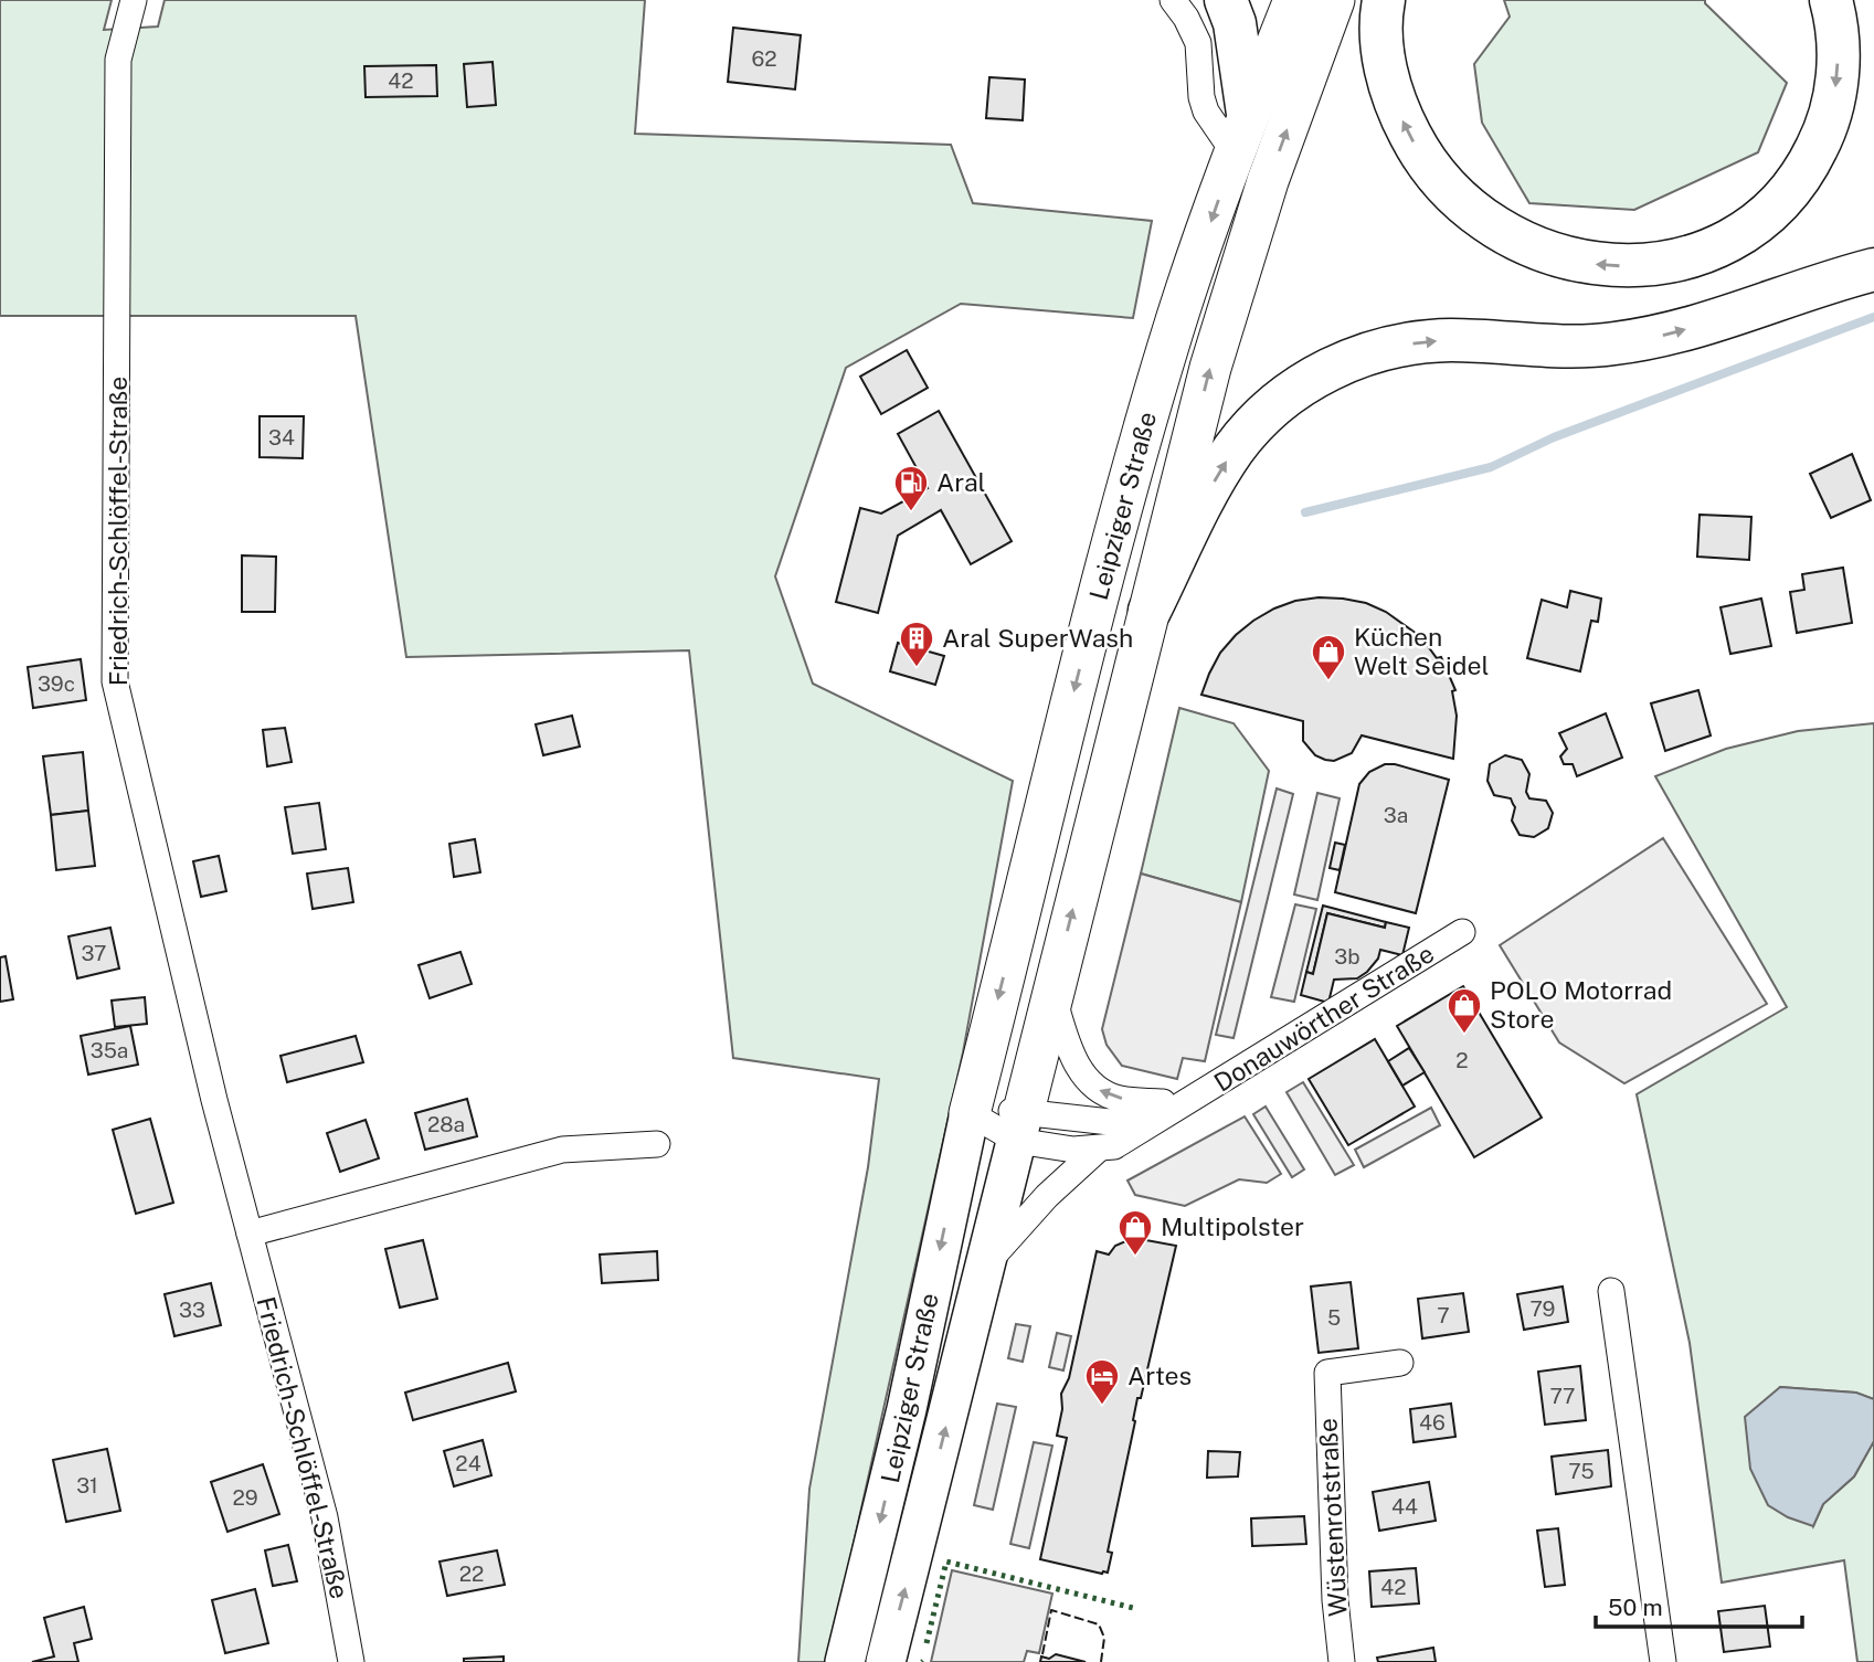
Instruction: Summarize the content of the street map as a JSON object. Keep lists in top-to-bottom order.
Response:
{
  "streets": {
    "highway": ["Leipziger Straße"],
    "street": ["Friedrich-Schlöffel-Straße", "Donauwörther Straße", "Wüstenrotstraße"]
  },
  "crossings": [
    ["Leipziger Straße", "Donauwörther Straße"]
  ],
  "places": {
    "fuel station": ["Aral"],
    "building": ["Aral SuperWash"],
    "shop": ["Küchen Welt Seidel", "POLO Motorrad Store", "Multipolster"],
    "hotel": ["Artes"]
  },
  "house_numbers": [
    "62",
    "42",
    "34",
    "39c",
    "3a",
    "37",
    "3b",
    "35a",
    "2",
    "28a",
    "79",
    "33",
    "7",
    "5",
    "77",
    "46",
    "24",
    "75",
    "31",
    "29",
    "44",
    "22",
    "42"
  ],
  "scale_bar": "50 m"
}
